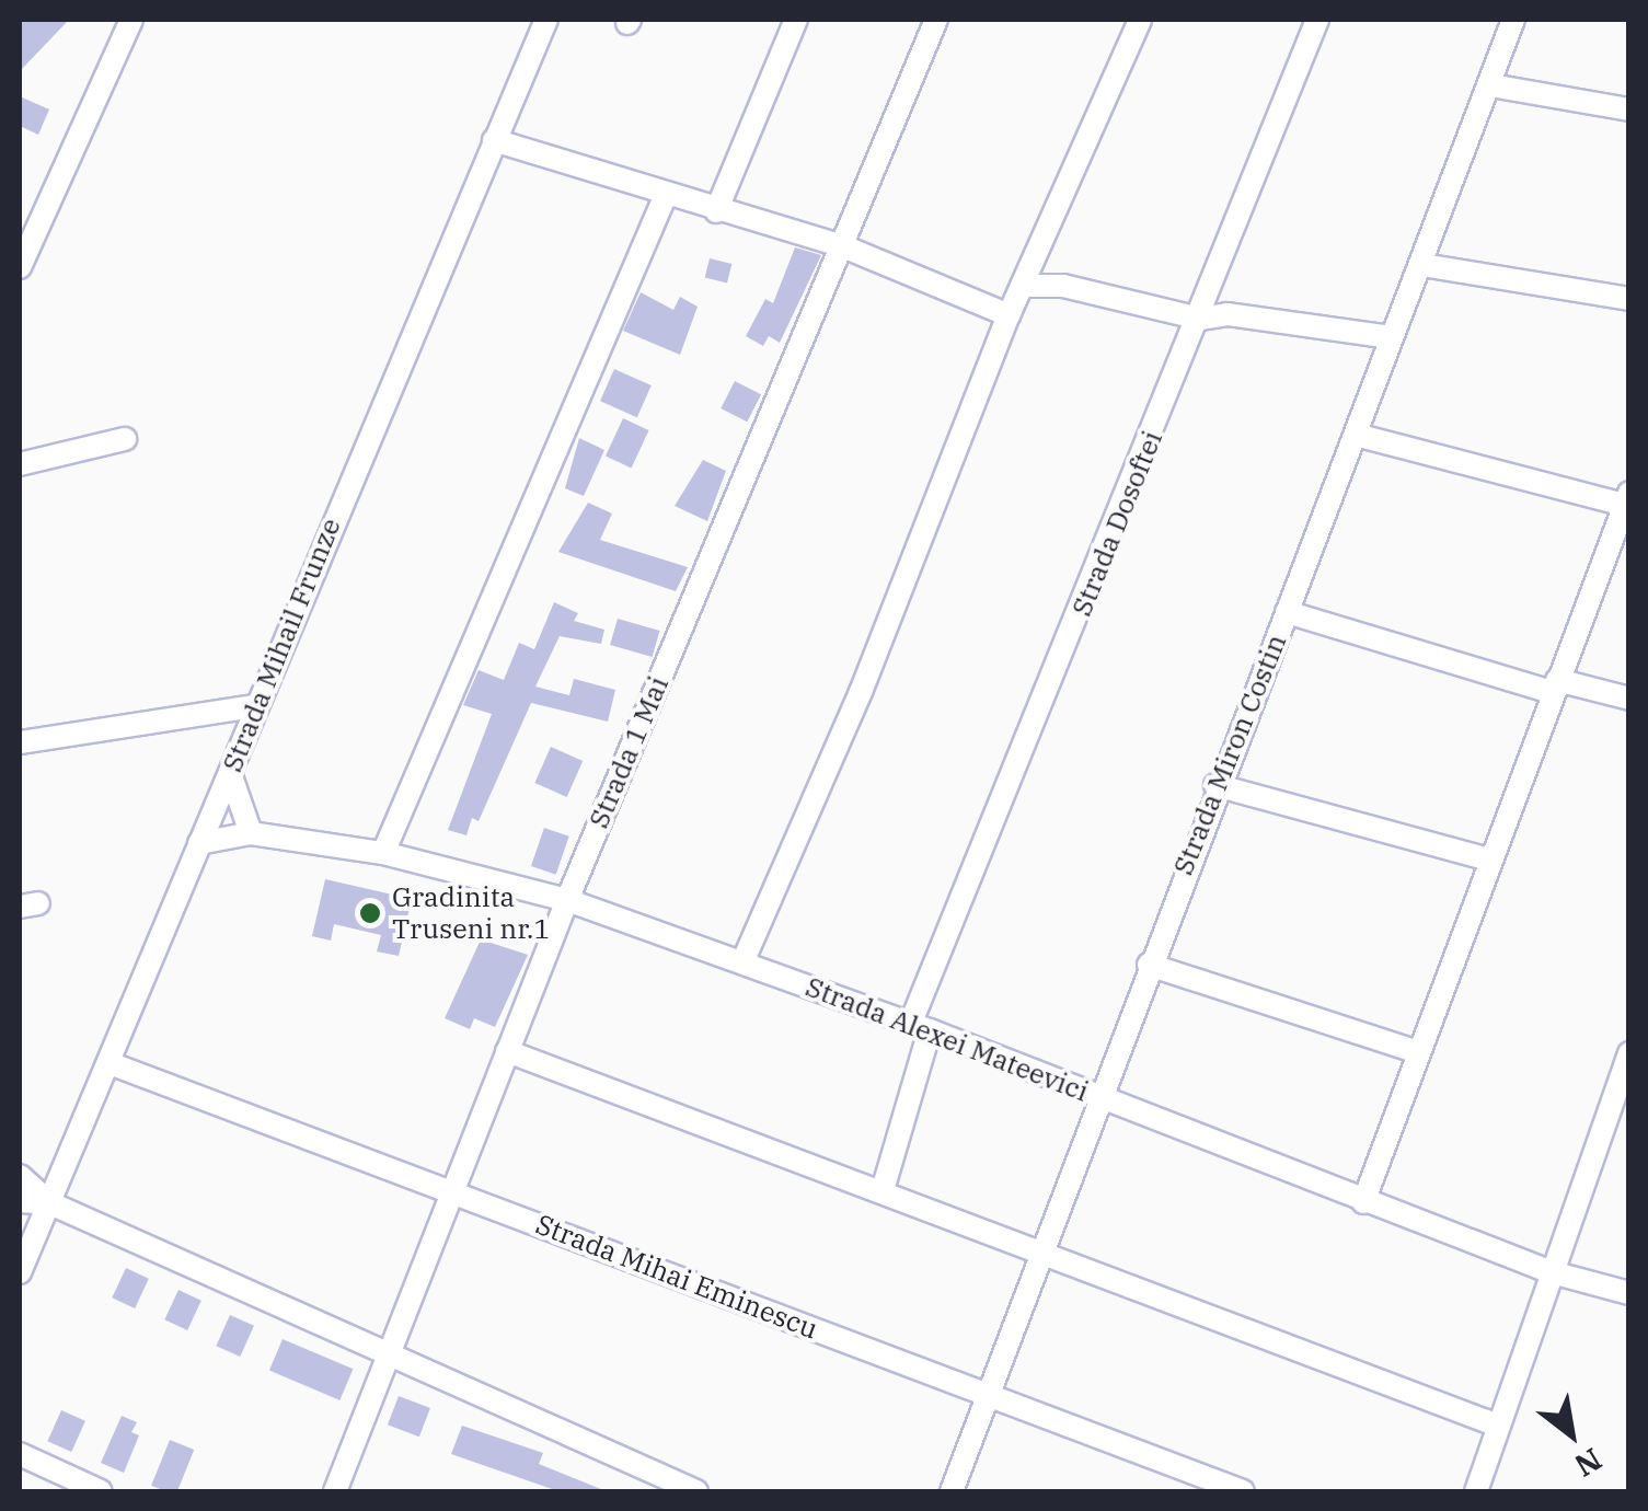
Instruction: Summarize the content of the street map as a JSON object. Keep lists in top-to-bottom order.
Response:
{
  "streets": {
    "street": [
      "Strada Dosoftei",
      "Strada Mihail Frunze",
      "Strada 1 Mai",
      "Strada Miron Costin",
      "Strada Alexei Mateevici",
      "Strada Mihai Eminescu"
    ]
  },
  "crossings": [
    ["Strada Dosoftei", "Strada Alexei Mateevici"],
    ["Strada Mihail Frunze", "Strada Alexei Mateevici"],
    ["Strada Mihail Frunze", "Strada Mihai Eminescu"],
    ["Strada 1 Mai", "Strada Alexei Mateevici"],
    ["Strada 1 Mai", "Strada Mihai Eminescu"],
    ["Strada Miron Costin", "Strada Alexei Mateevici"],
    ["Strada Miron Costin", "Strada Mihai Eminescu"]
  ],
  "places": ["Gradinita Truseni nr.1"],
  "north": "bottom right"
}
